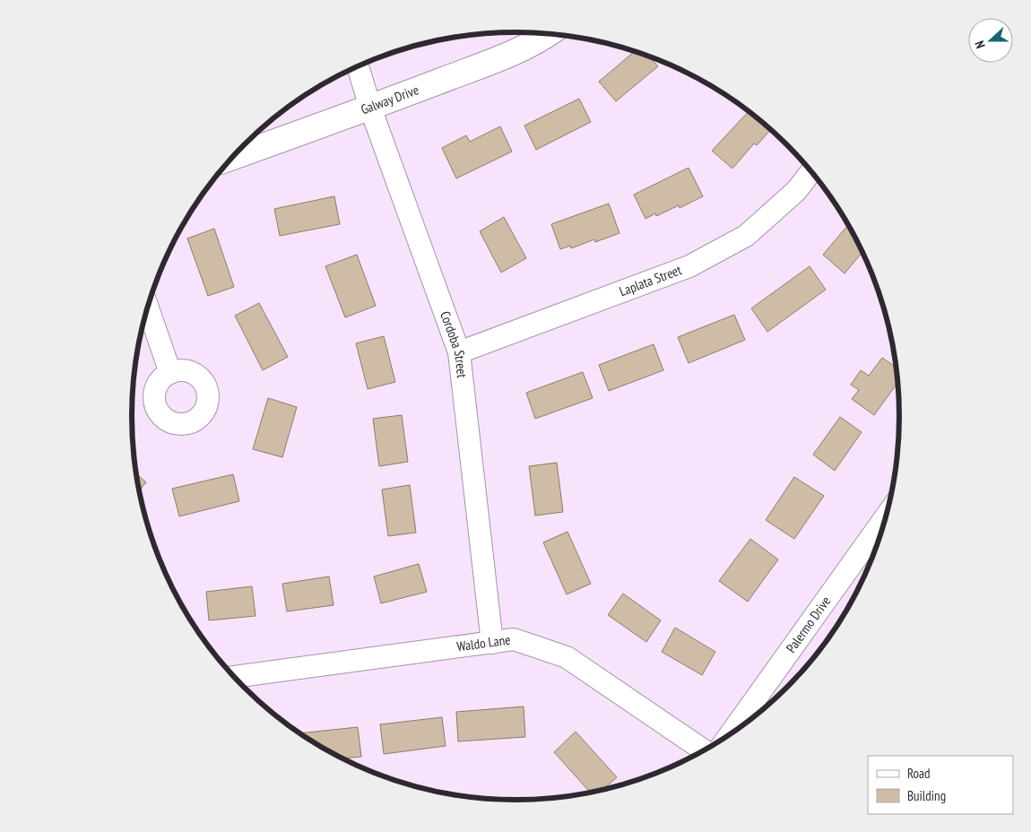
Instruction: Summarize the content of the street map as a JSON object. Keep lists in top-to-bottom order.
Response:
{
  "streets": {
    "street": [
      "Galway Drive",
      "Laplata Street",
      "Cordoba Street",
      "Palermo Drive",
      "Waldo Lane"
    ]
  },
  "crossings": [
    ["Galway Drive", "Cordoba Street"],
    ["Laplata Street", "Cordoba Street"],
    ["Cordoba Street", "Waldo Lane"]
  ],
  "legend": ["Road", "Building"],
  "north": "left"
}
